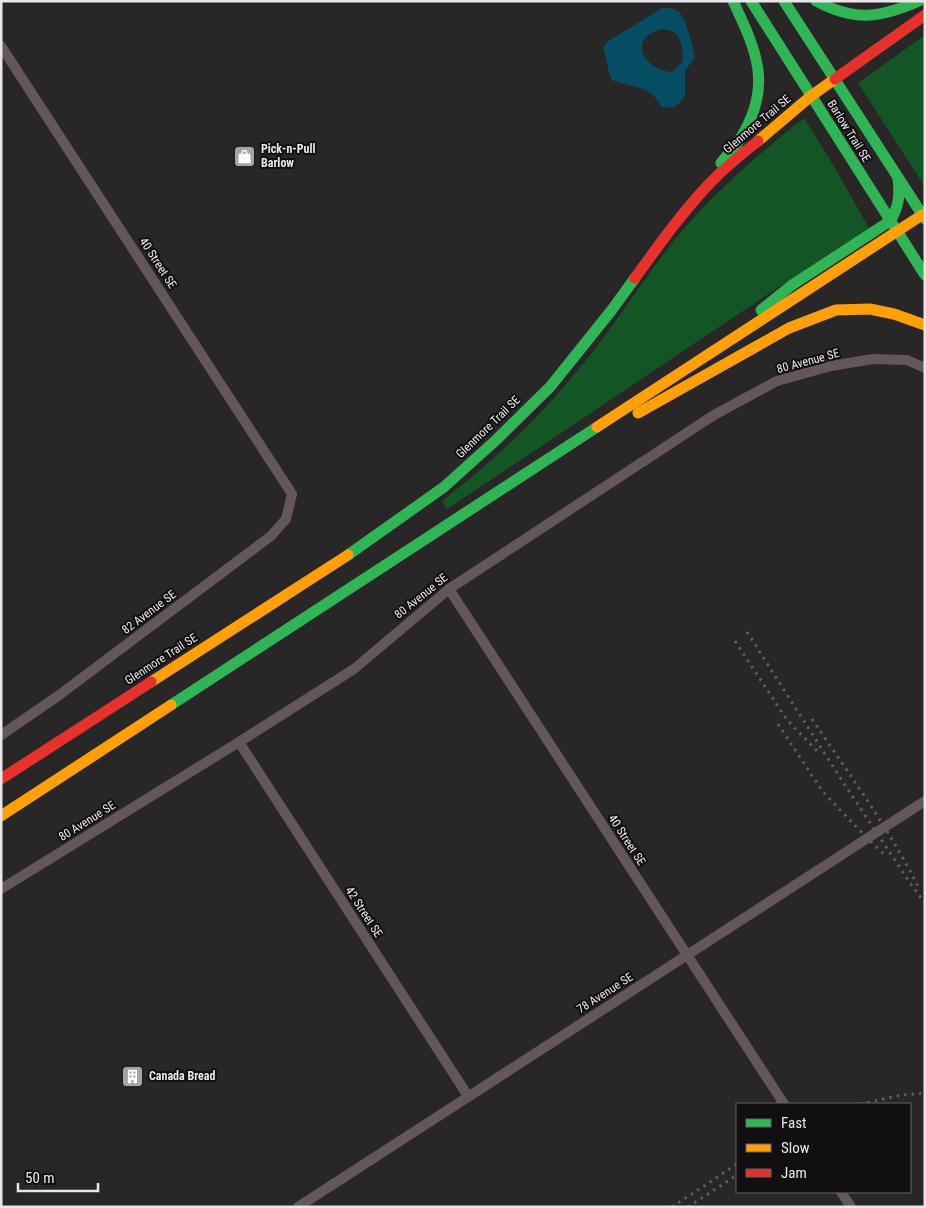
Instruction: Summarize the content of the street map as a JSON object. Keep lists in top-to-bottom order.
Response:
{
  "streets": {
    "main road": ["Glenmore Trail SE", "Barlow Trail SE"],
    "street": [
      "40 Street SE",
      "80 Avenue SE",
      "82 Avenue SE",
      "42 Street SE",
      "78 Avenue SE"
    ]
  },
  "crossings": [
    ["Glenmore Trail SE", "Barlow Trail SE"],
    ["40 Street SE", "80 Avenue SE"],
    ["40 Street SE", "82 Avenue SE"],
    ["40 Street SE", "78 Avenue SE"],
    ["80 Avenue SE", "42 Street SE"],
    ["42 Street SE", "78 Avenue SE"]
  ],
  "places": {
    "shop": ["Pick-n-Pull Barlow"],
    "building": ["Canada Bread"]
  },
  "legend": ["Fast", "Slow", "Jam"],
  "scale_bar": "50 m"
}
